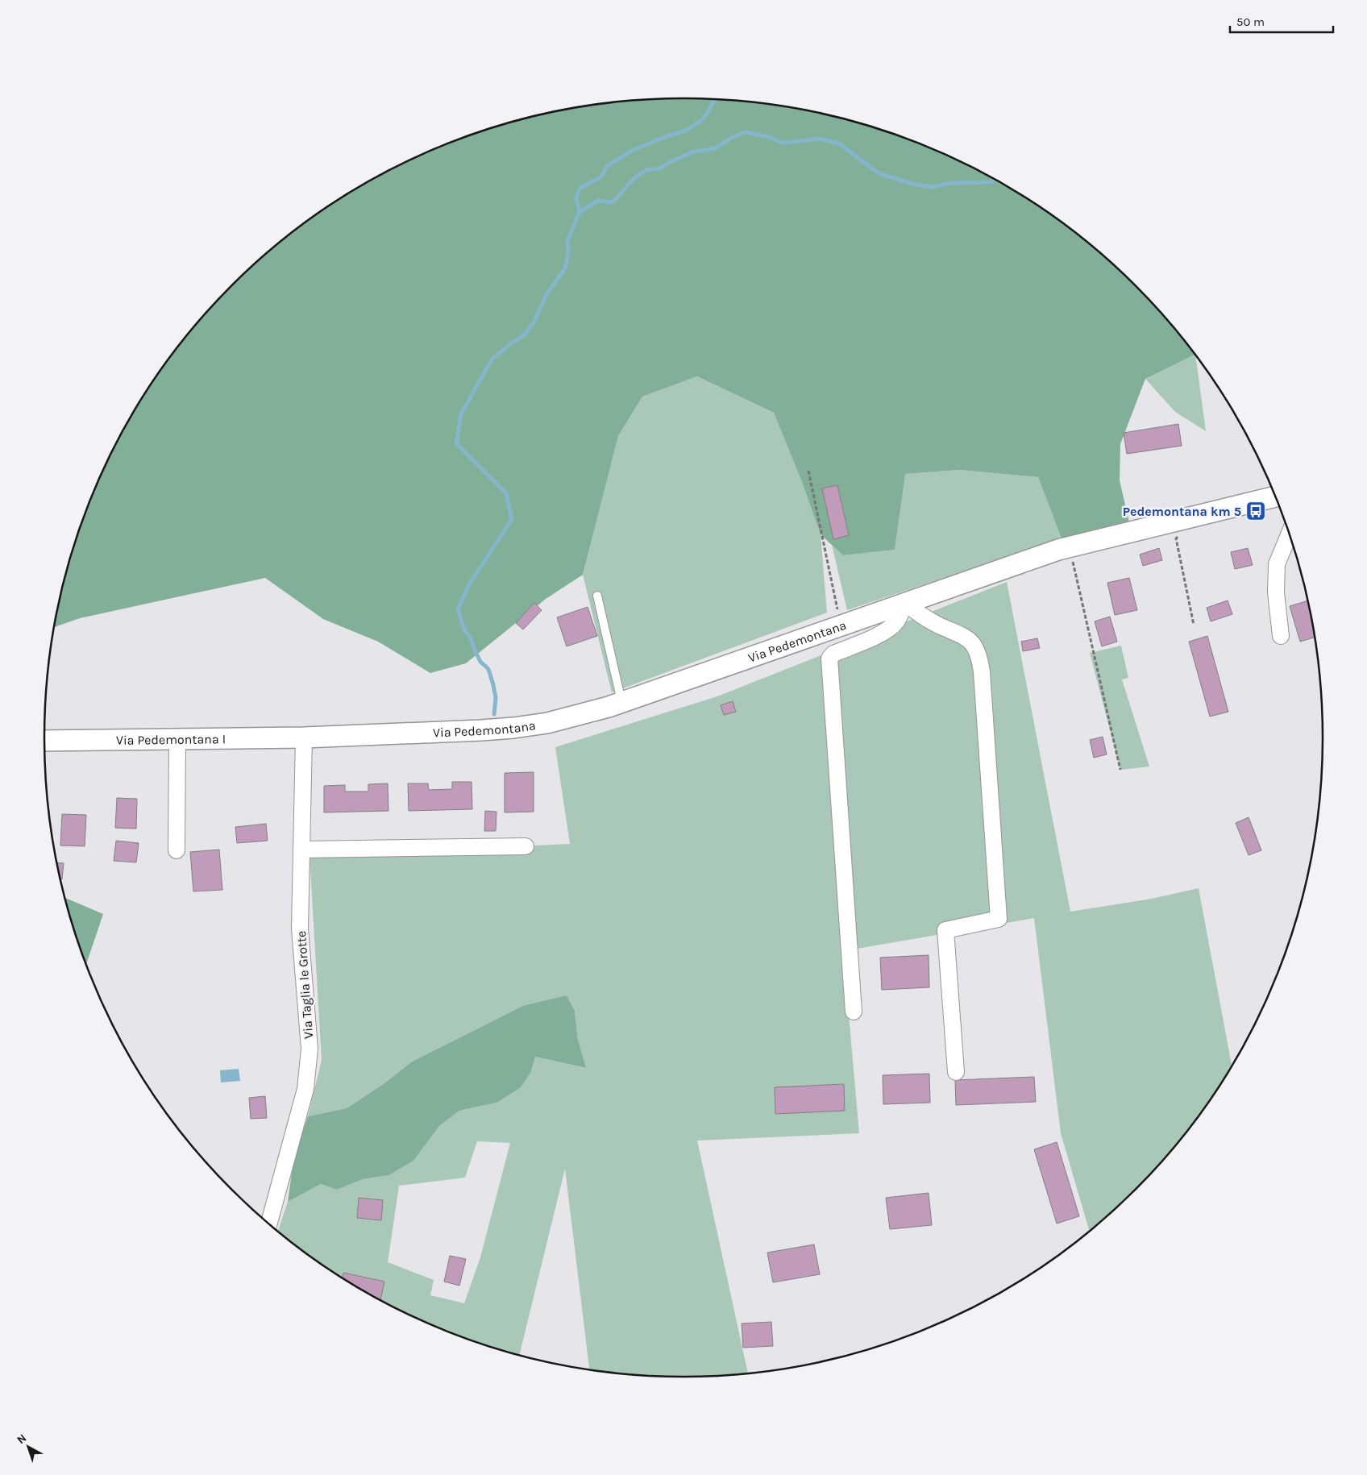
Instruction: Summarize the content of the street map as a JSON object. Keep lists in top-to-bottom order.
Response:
{
  "streets": {
    "street": ["Via Pedemontana", "Via Pedemontana I", "Via Taglia le Grotte"]
  },
  "crossings": [
    ["Via Pedemontana", "Via Pedemontana I"],
    ["Via Pedemontana", "Via Taglia le Grotte"],
    ["Via Pedemontana I", "Via Taglia le Grotte"]
  ],
  "places": {
    "bus stop": ["Pedemontana km 5"]
  },
  "scale_bar": "50 m",
  "north": "top left"
}
